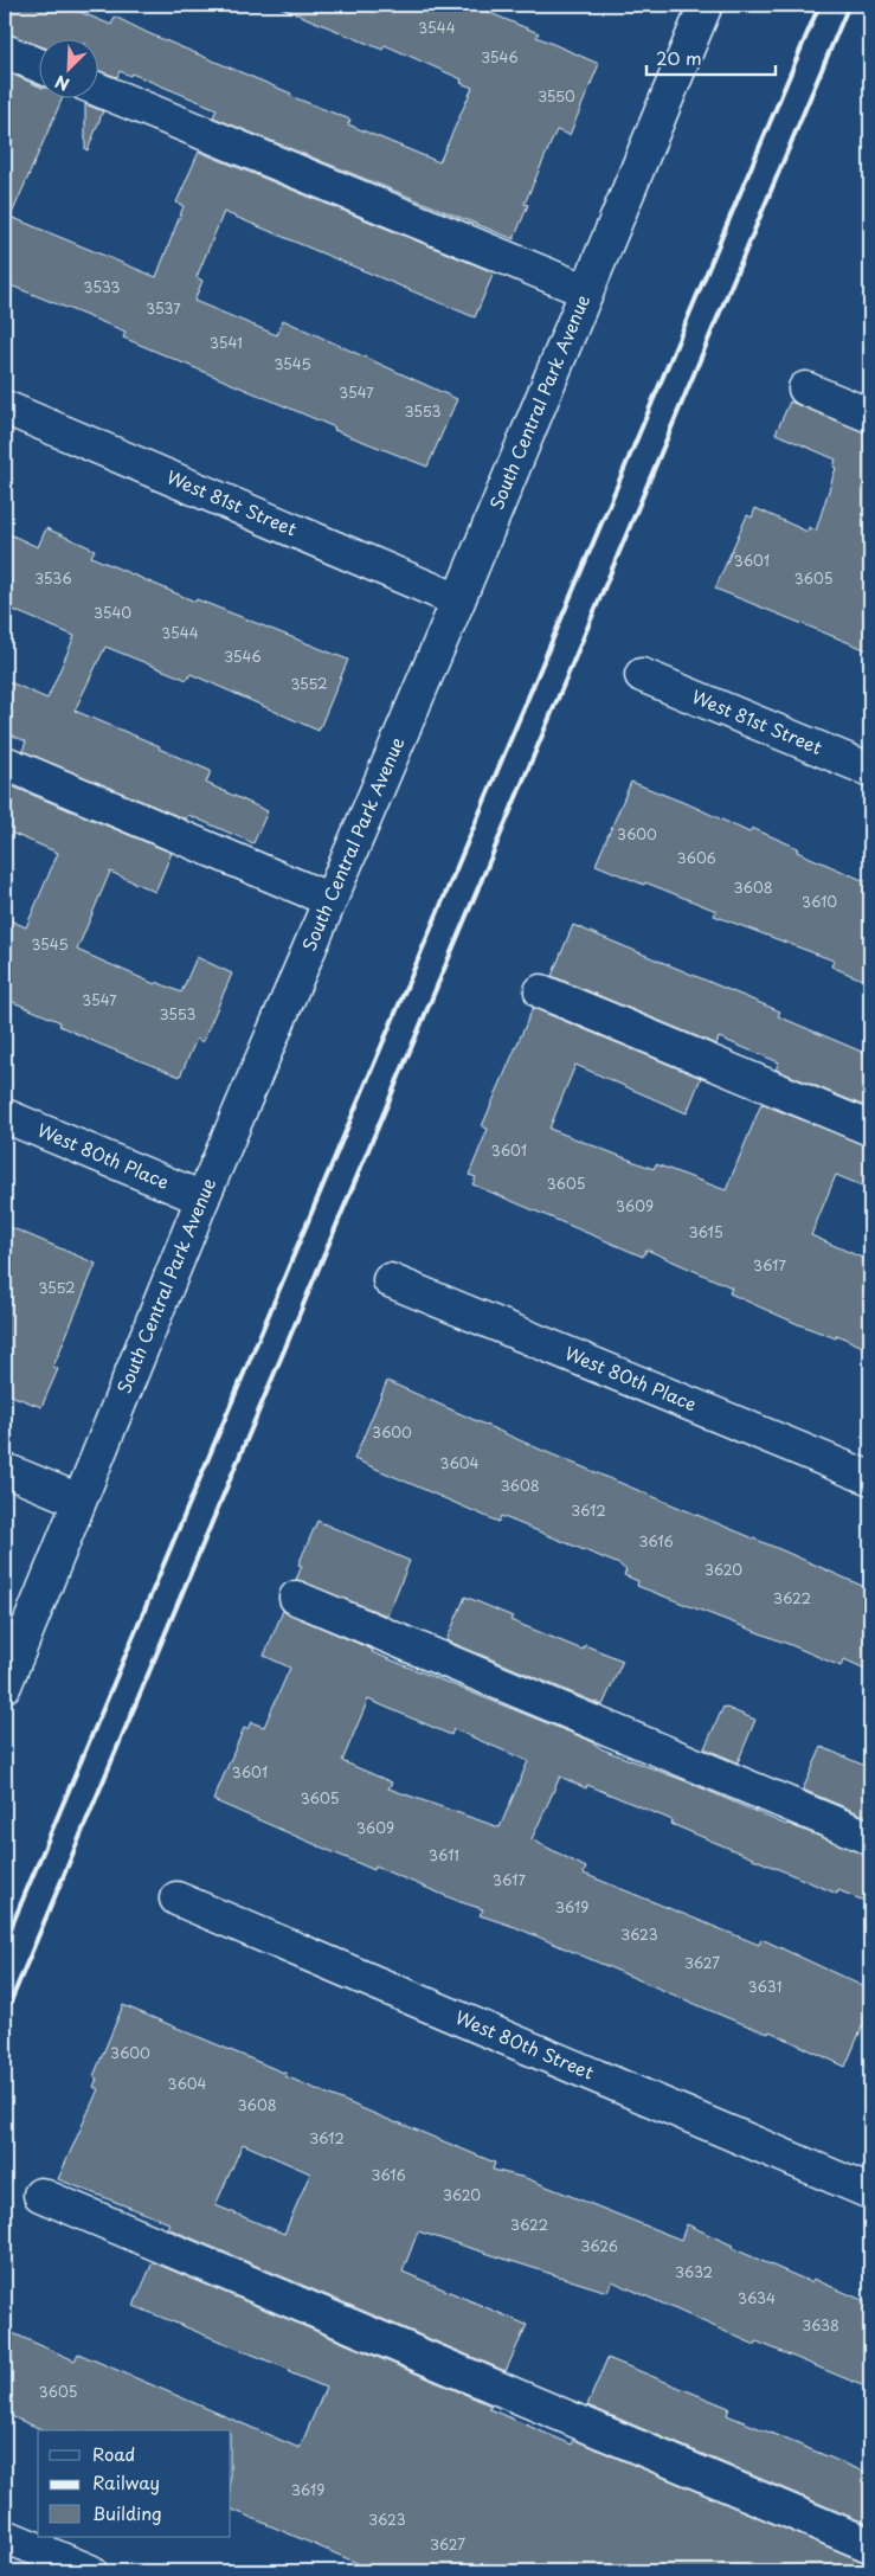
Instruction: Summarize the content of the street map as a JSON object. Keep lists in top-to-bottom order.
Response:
{
  "streets": {
    "street": [
      "South Central Park Avenue",
      "West 81st Street",
      "West 80th Place",
      "West 80th Street"
    ]
  },
  "crossings": [
    ["South Central Park Avenue", "West 81st Street"],
    ["South Central Park Avenue", "West 80th Place"]
  ],
  "house_numbers": [
    "3544",
    "3546",
    "3550",
    "3533",
    "3537",
    "3541",
    "3545",
    "3547",
    "3553",
    "3601",
    "3536",
    "3605",
    "3540",
    "3544",
    "3546",
    "3552",
    "3600",
    "3606",
    "3608",
    "3610",
    "3545",
    "3547",
    "3553",
    "3601",
    "3605",
    "3609",
    "3615",
    "3617",
    "3552",
    "3600",
    "3604",
    "3608",
    "3612",
    "3616",
    "3620",
    "3622",
    "3601",
    "3605",
    "3609",
    "3611",
    "3617",
    "3619",
    "3623",
    "3627",
    "3631",
    "3600",
    "3604",
    "3608",
    "3612",
    "3616",
    "3620",
    "3622",
    "3626",
    "3632",
    "3634",
    "3638",
    "3605",
    "3619",
    "3623",
    "3627"
  ],
  "legend": ["Road", "Railway", "Building"],
  "scale_bar": "20 m",
  "north": "bottom left"
}
